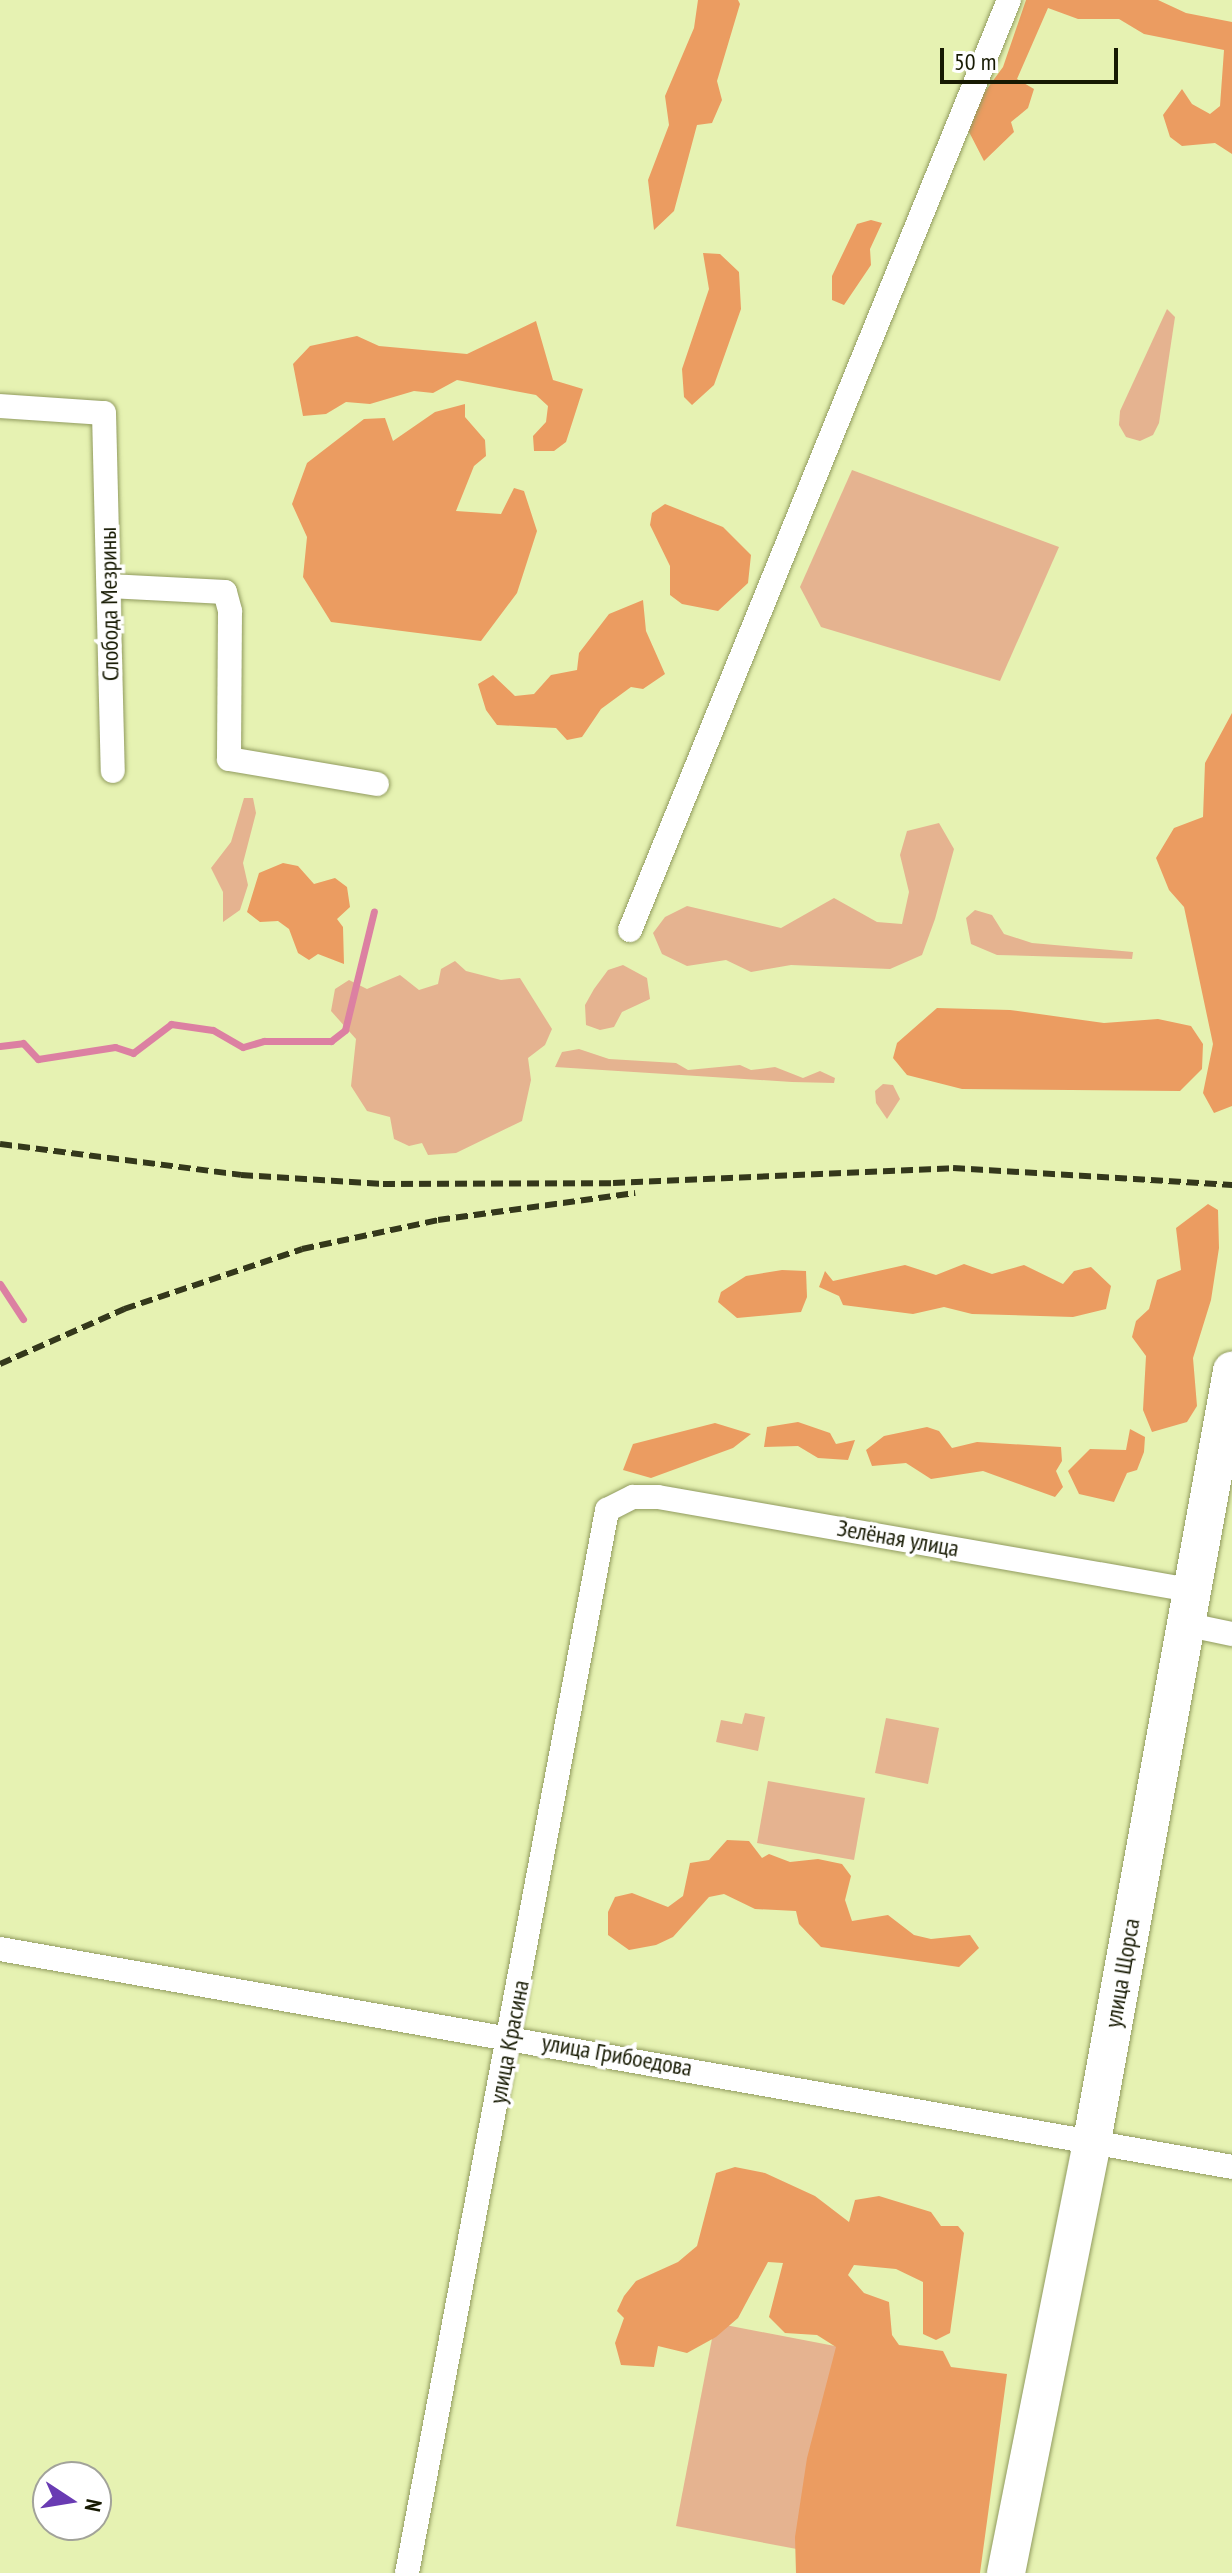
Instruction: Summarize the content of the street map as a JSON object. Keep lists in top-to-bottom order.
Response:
{
  "streets": {
    "main road": ["улица Щорса"],
    "street": [
      "Слобода Мезрины",
      "Зелёная улица",
      "улица Красина",
      "улица Грибоедова"
    ]
  },
  "crossings": [
    ["Зелёная улица", "улица Щорса"],
    ["Зелёная улица", "улица Красина"],
    ["улица Щорса", "улица Грибоедова"],
    ["улица Красина", "улица Грибоедова"]
  ],
  "scale_bar": "50 m",
  "north": "right"
}
